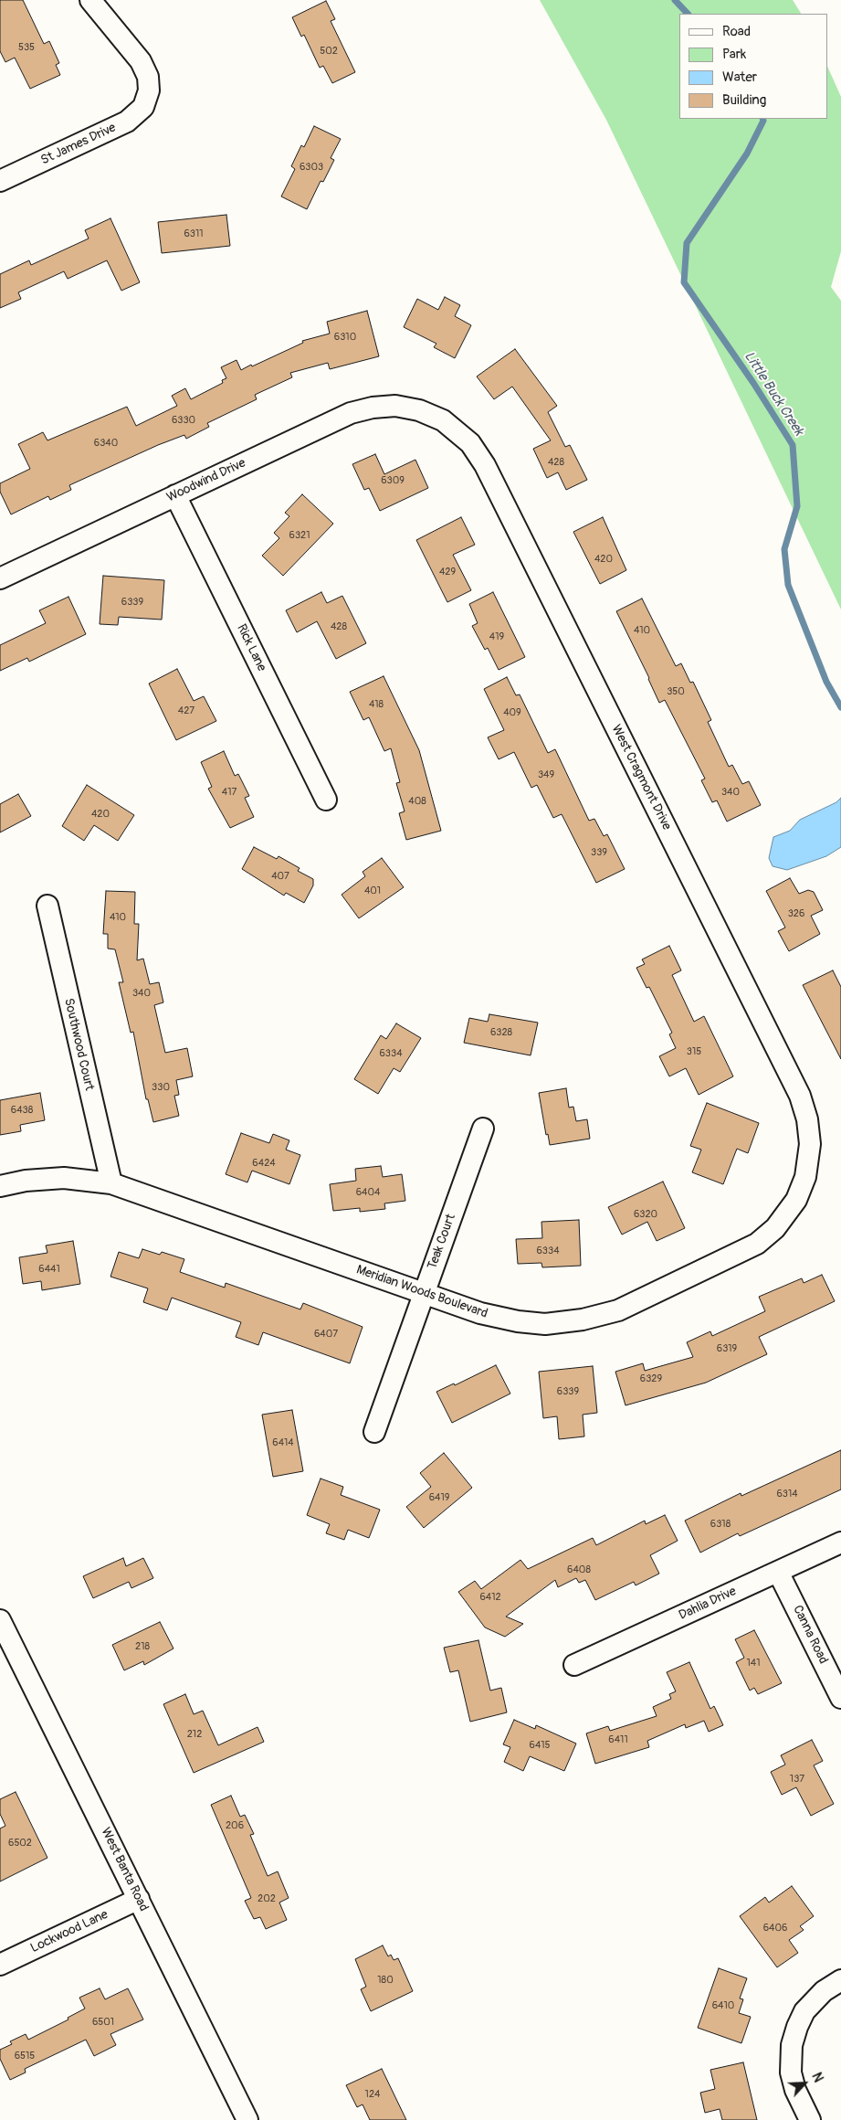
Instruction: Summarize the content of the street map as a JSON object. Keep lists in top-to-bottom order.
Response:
{
  "streets": {
    "street": [
      "St James Drive",
      "Woodwind Drive",
      "Rick Lane",
      "West Cragmont Drive",
      "Southwood Court",
      "Teak Court",
      "Meridian Woods Boulevard",
      "Dahlia Drive",
      "Canna Road",
      "West Banta Road",
      "Lockwood Lane"
    ]
  },
  "crossings": [
    ["Woodwind Drive", "Rick Lane"],
    ["Woodwind Drive", "West Cragmont Drive"],
    ["West Cragmont Drive", "Meridian Woods Boulevard"],
    ["Southwood Court", "Meridian Woods Boulevard"],
    ["Teak Court", "Meridian Woods Boulevard"],
    ["Dahlia Drive", "Canna Road"],
    ["West Banta Road", "Lockwood Lane"]
  ],
  "water": ["Little Buck Creek"],
  "house_numbers": [
    "535",
    "502",
    "6303",
    "6311",
    "6310",
    "6330",
    "6340",
    "428",
    "6309",
    "6321",
    "420",
    "429",
    "6339",
    "428",
    "410",
    "419",
    "350",
    "418",
    "427",
    "409",
    "349",
    "417",
    "340",
    "408",
    "420",
    "339",
    "407",
    "401",
    "326",
    "410",
    "340",
    "6328",
    "315",
    "6334",
    "330",
    "6438",
    "6424",
    "6404",
    "6320",
    "6334",
    "6441",
    "6407",
    "6319",
    "6329",
    "6339",
    "6414",
    "6314",
    "6419",
    "6318",
    "6408",
    "6412",
    "218",
    "141",
    "212",
    "6411",
    "6415",
    "137",
    "206",
    "6502",
    "202",
    "6406",
    "180",
    "6410",
    "6501",
    "6515",
    "124"
  ],
  "legend": [
    "Road",
    "Park",
    "Water",
    "Building"
  ],
  "north": "top right"
}
